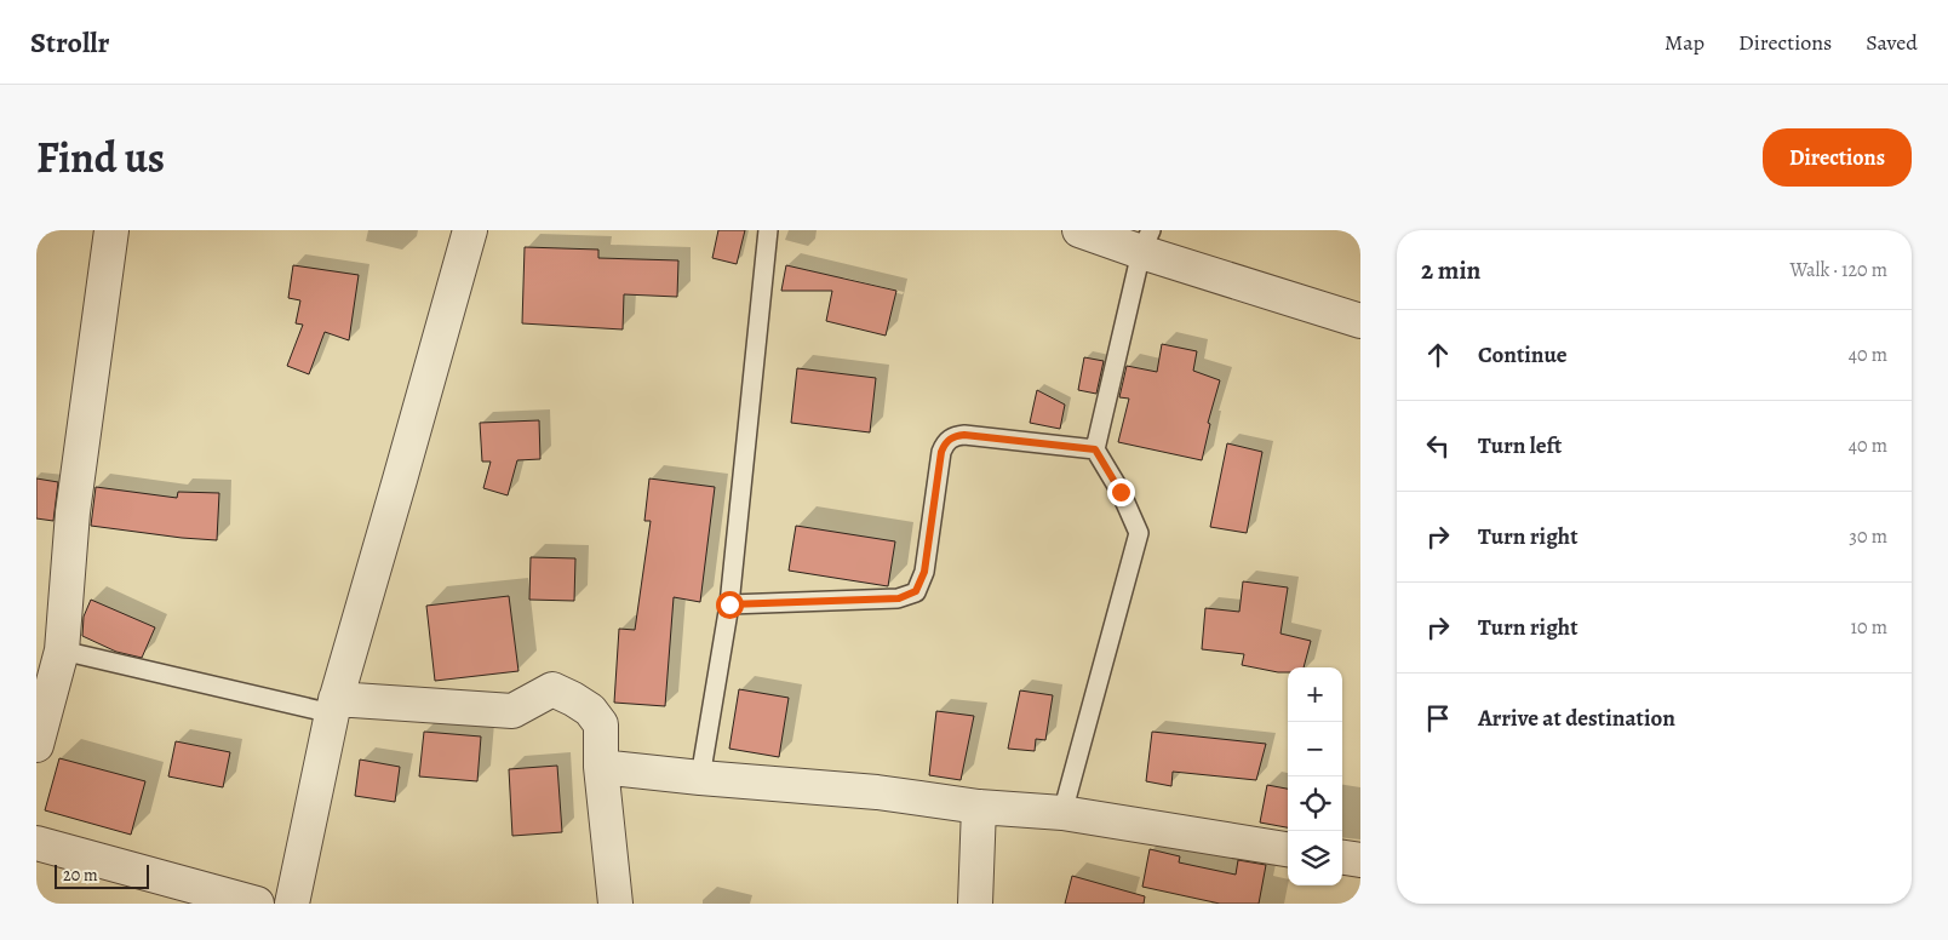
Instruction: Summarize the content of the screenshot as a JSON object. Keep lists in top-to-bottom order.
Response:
{
  "scale_bar": "20 m",
  "page": {
    "header": "Strollr",
    "nav": ["Map", "Directions", "Saved"],
    "title": "Find us",
    "buttons": "Directions",
    "heading": ["2 min", "Walk · 120 m"],
    "list": [
      ["Continue", "40 m"],
      ["Turn left", "40 m"],
      ["Turn right", "30 m"],
      ["Turn right", "10 m"],
      "Arrive at destination"
    ],
    "map_buttons": ["+", "−"],
    "scale": "20 m"
  }
}
